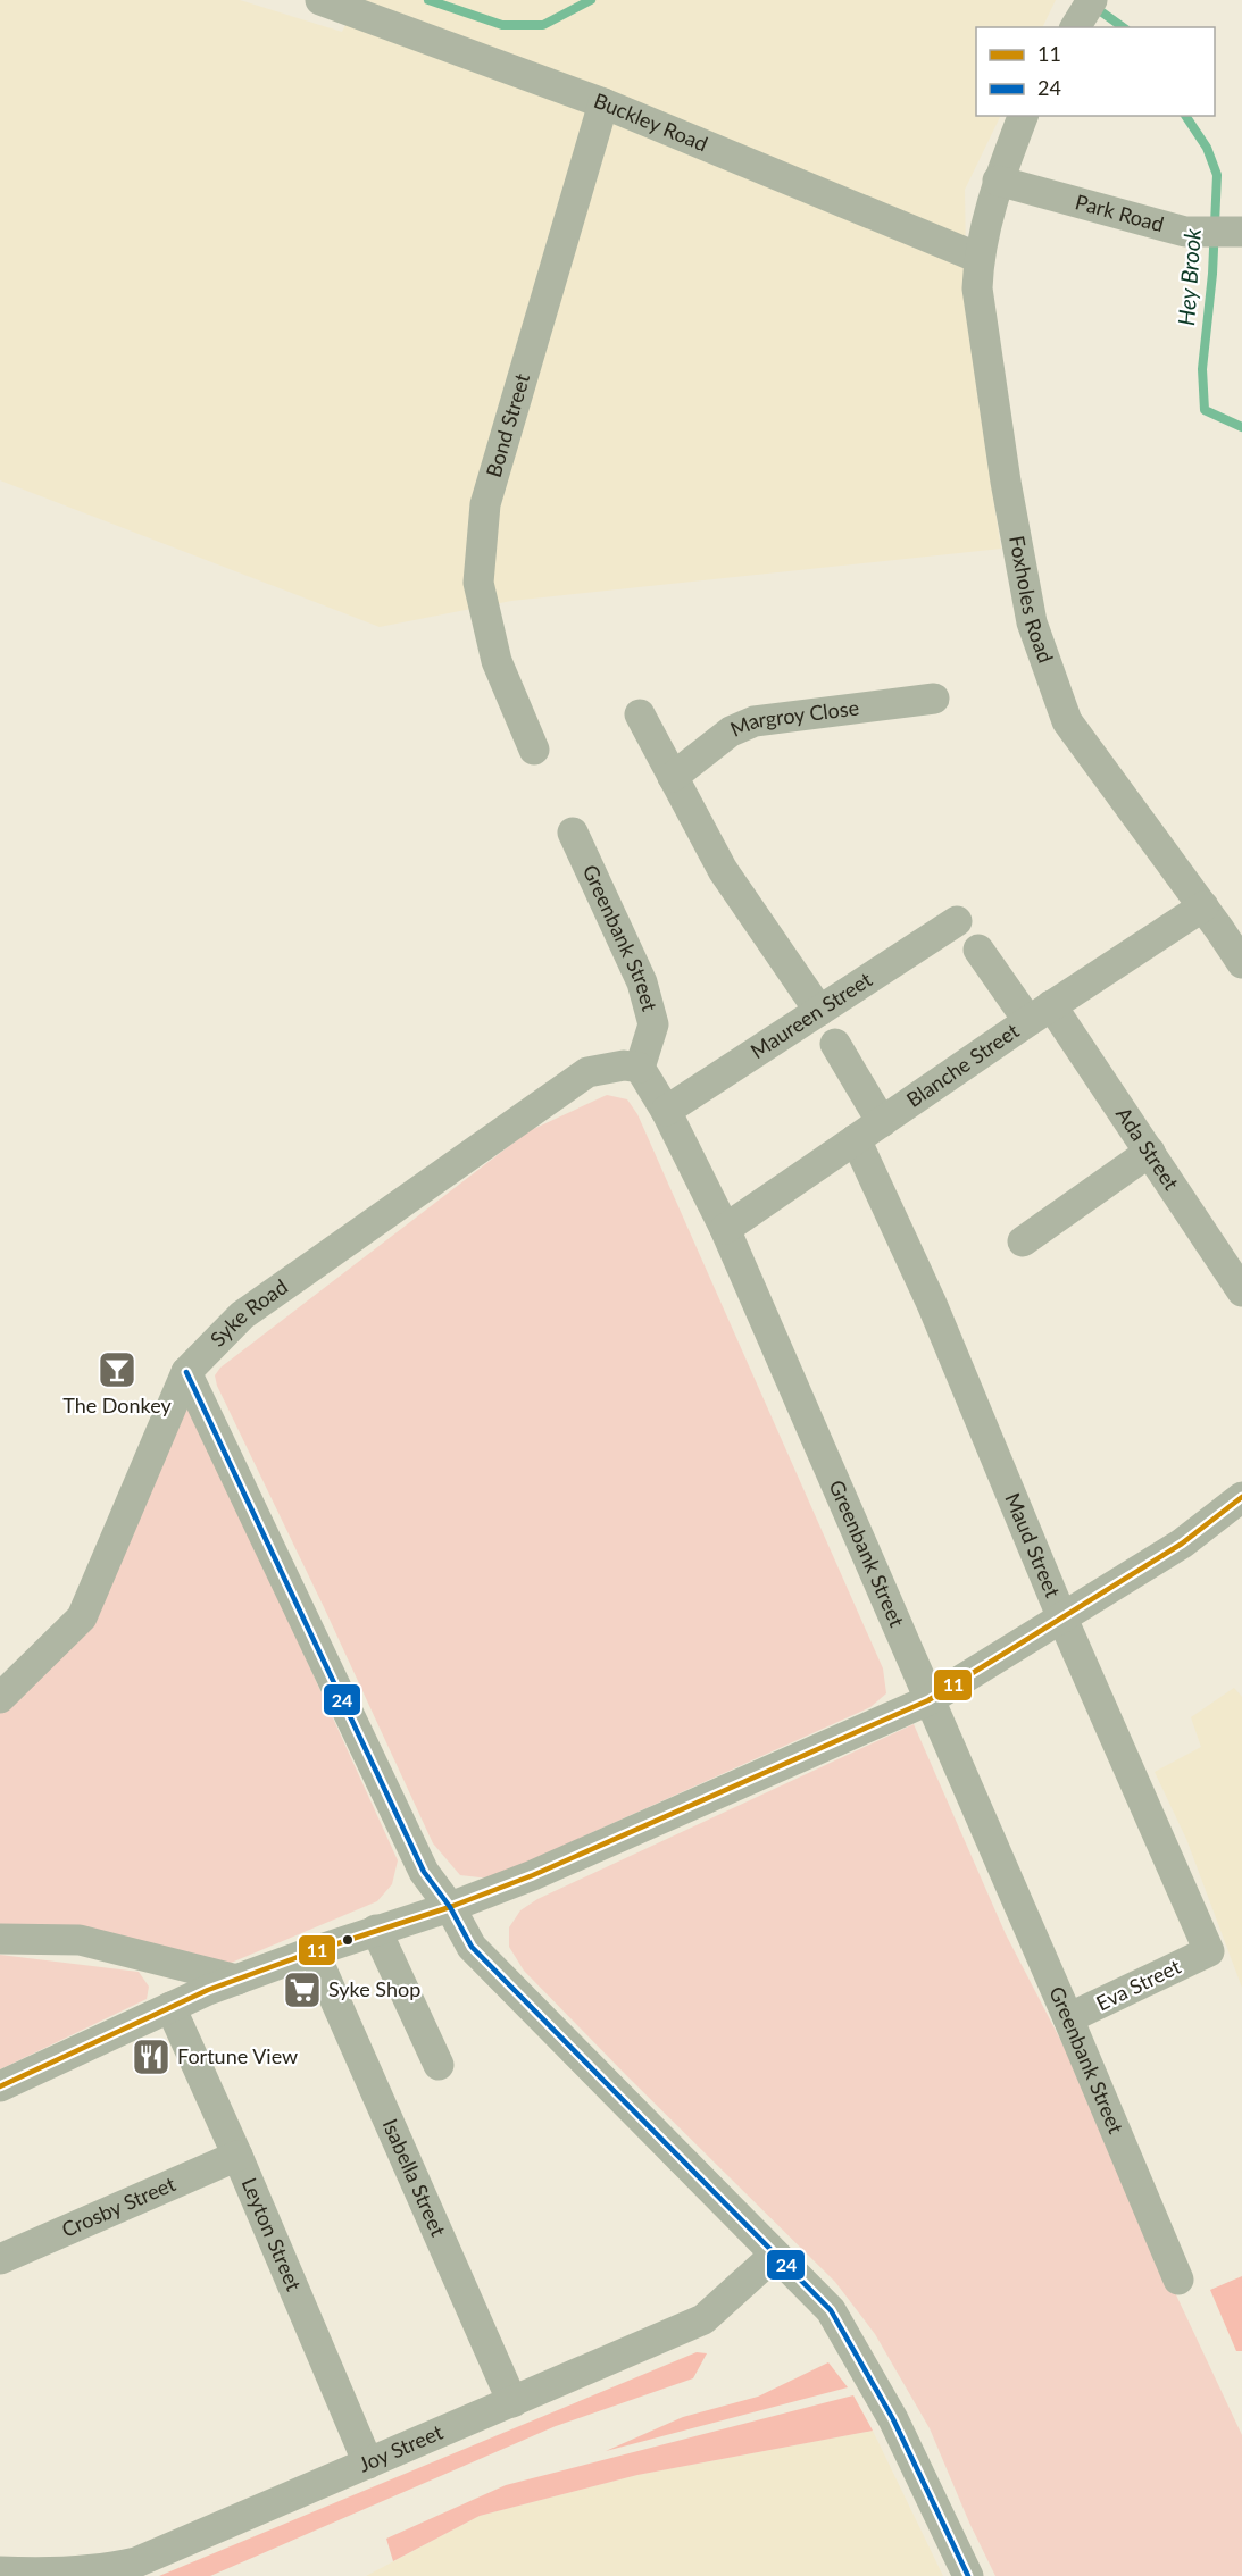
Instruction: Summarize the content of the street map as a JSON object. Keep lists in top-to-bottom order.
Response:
{
  "streets": {
    "street": [
      "Buckley Road",
      "Park Road",
      "Bond Street",
      "Foxholes Road",
      "Margroy Close",
      "Greenbank Street",
      "Maureen Street",
      "Blanche Street",
      "Ada Street",
      "Syke Road",
      "Maud Street",
      "Eva Street",
      "Isabella Street",
      "Crosby Street",
      "Leyton Street",
      "Joy Street"
    ]
  },
  "crossings": [
    ["Buckley Road", "Bond Street"],
    ["Buckley Road", "Foxholes Road"],
    ["Park Road", "Foxholes Road"],
    ["Foxholes Road", "Blanche Street"],
    ["Greenbank Street", "Maureen Street"],
    ["Greenbank Street", "Blanche Street"],
    ["Greenbank Street", "Syke Road"],
    ["Greenbank Street", "Eva Street"],
    ["Blanche Street", "Ada Street"],
    ["Blanche Street", "Maud Street"],
    ["Maud Street", "Eva Street"],
    ["Isabella Street", "Joy Street"],
    ["Crosby Street", "Leyton Street"],
    ["Leyton Street", "Joy Street"]
  ],
  "water": ["Hey Brook"],
  "places": {
    "bar": ["The Donkey"],
    "supermarket": ["Syke Shop"],
    "restaurant": ["Fortune View"]
  },
  "lines": ["transit line 24", "transit line 11"],
  "legend": ["11", "24"]
}
